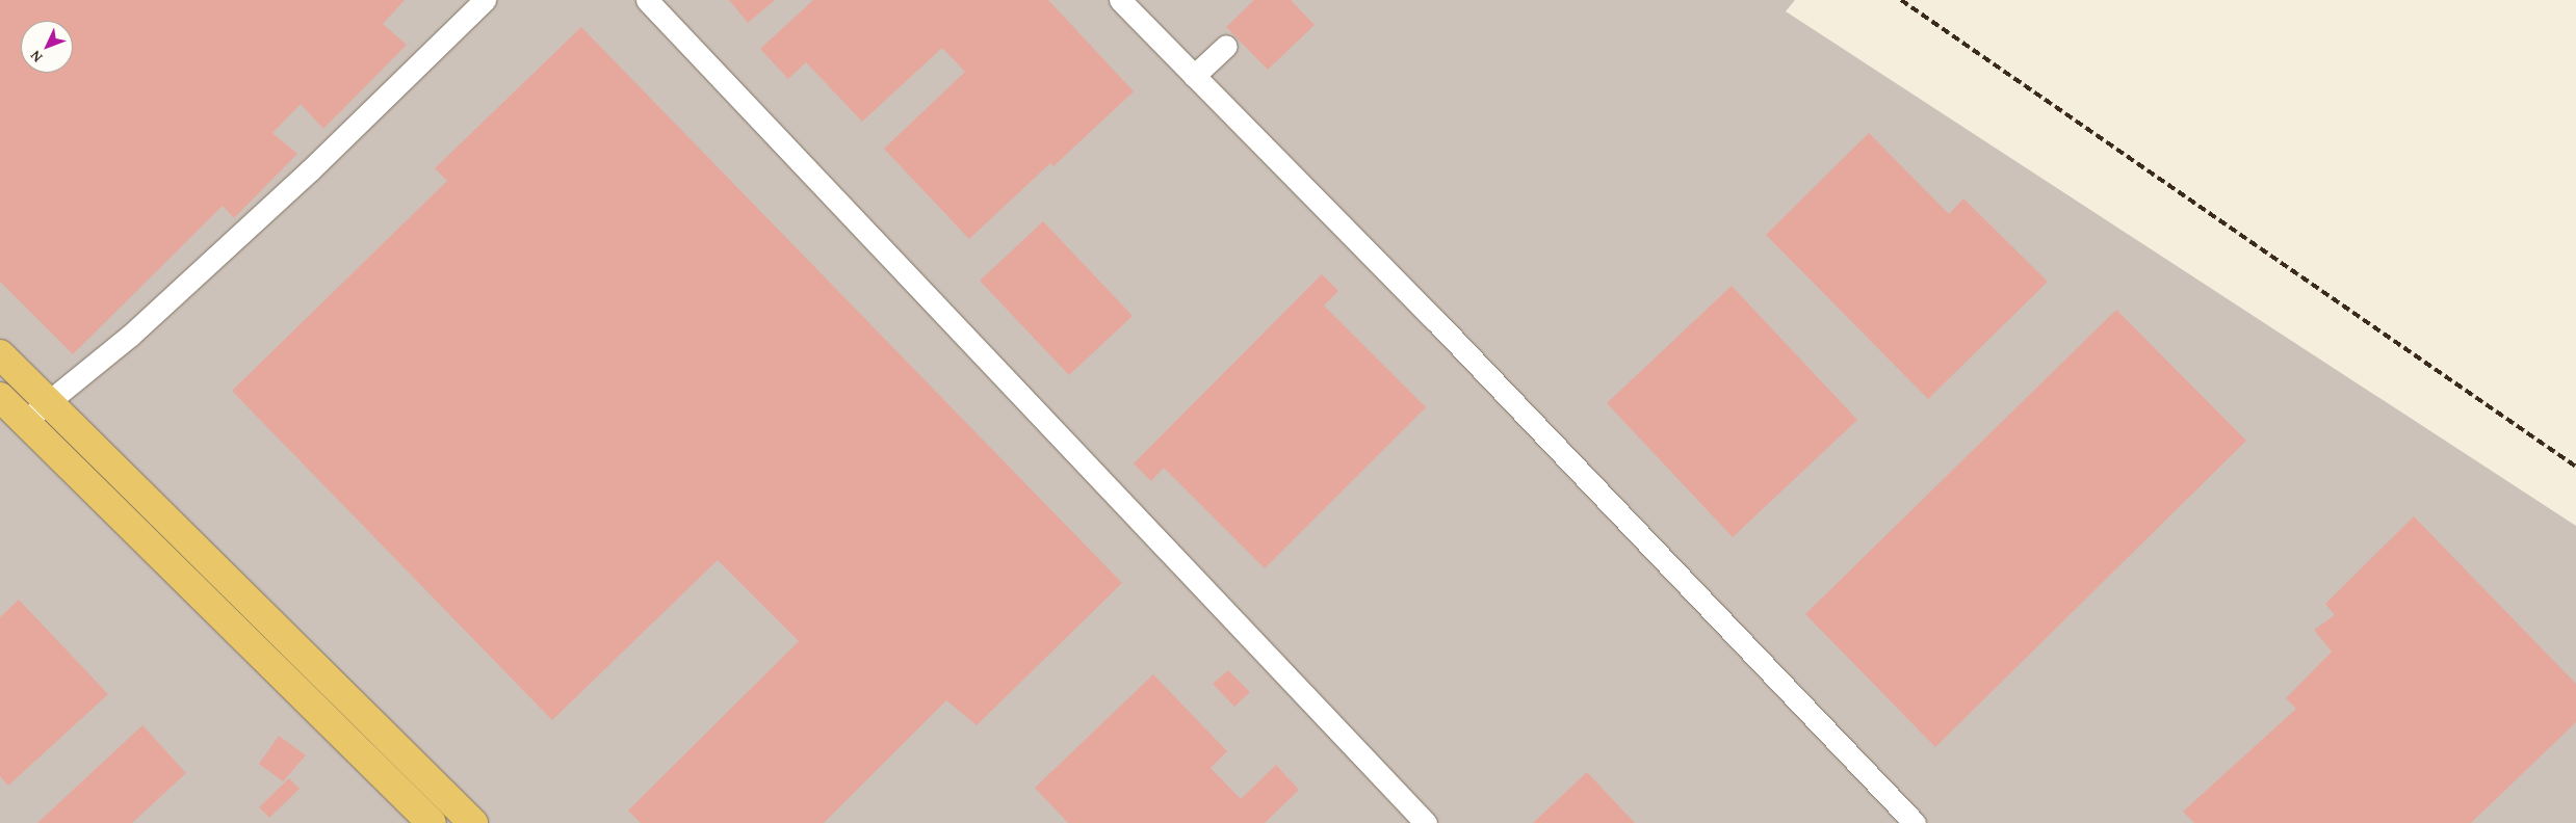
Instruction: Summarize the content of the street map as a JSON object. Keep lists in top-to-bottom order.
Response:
{
  "north": "bottom left"
}
